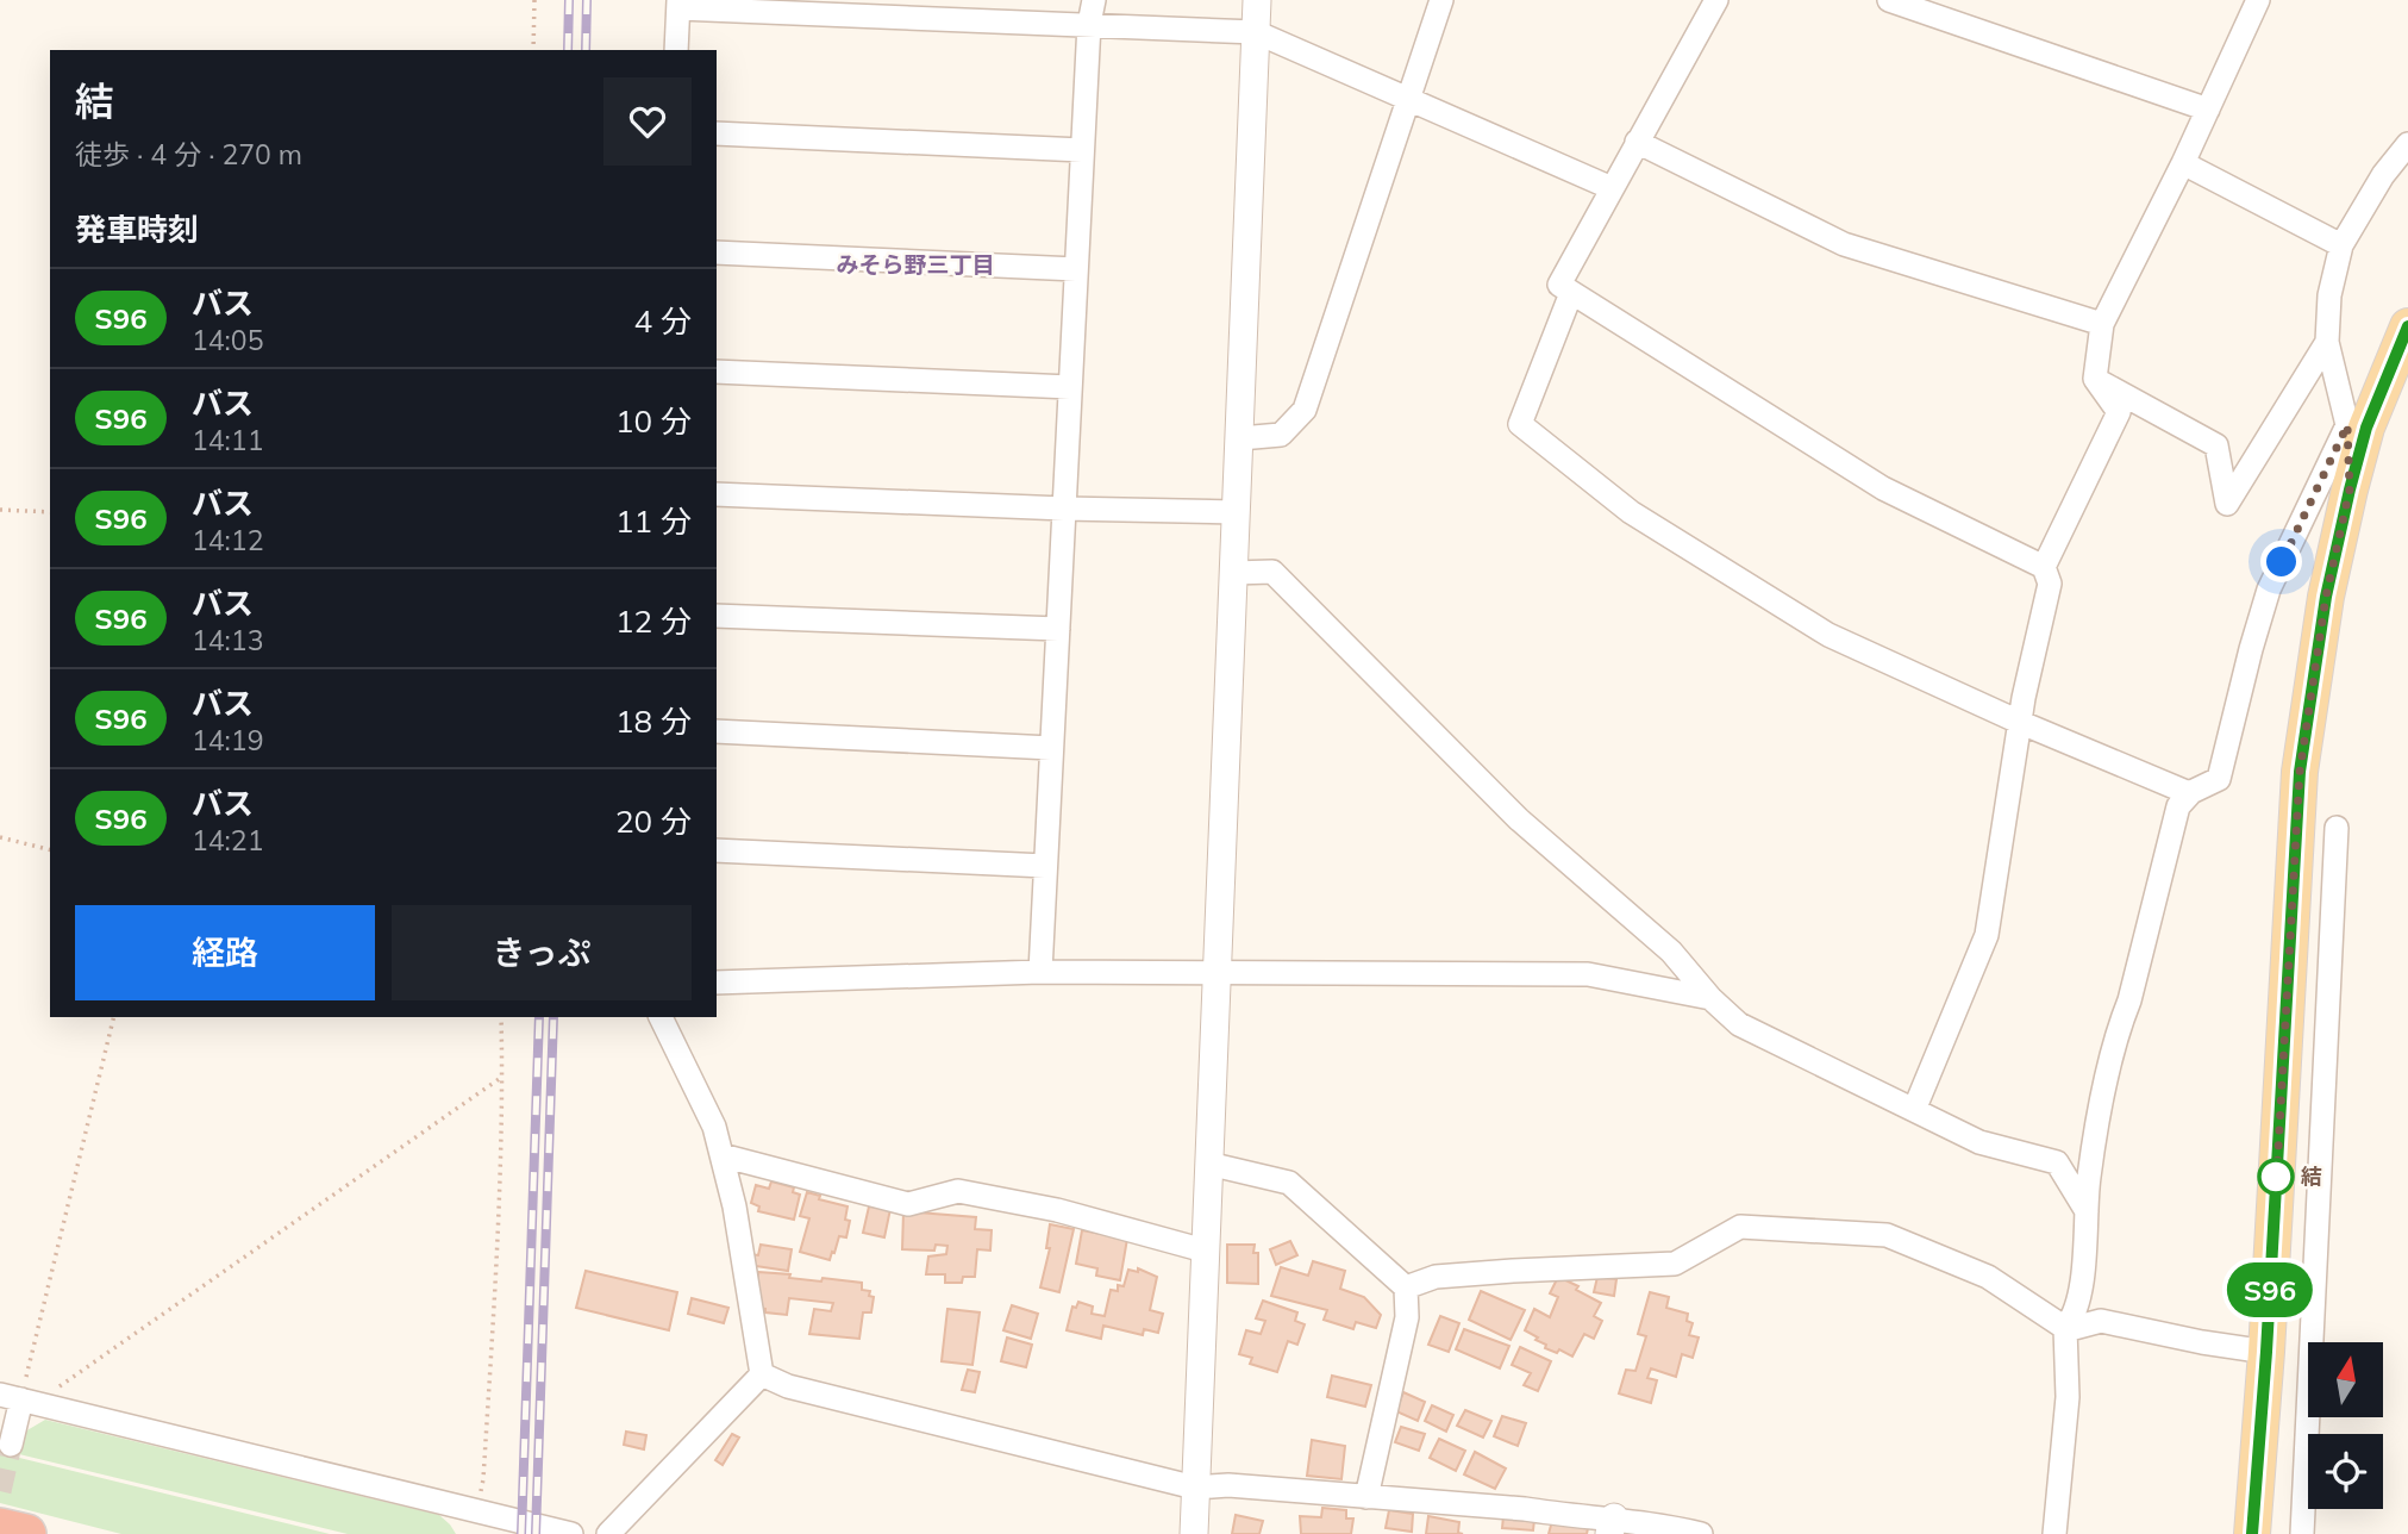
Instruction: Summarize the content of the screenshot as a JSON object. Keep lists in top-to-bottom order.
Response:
{
  "districts": ["みそら野三丁目"],
  "places": ["結"],
  "lines": ["bus line S96"],
  "north": "top",
  "page": {
    "on_map": "S96",
    "heading": [
      ["結", "徒歩 · 4 分 · 270 m"],
      "発車時刻"
    ],
    "list": [
      {
        "mark": "S96",
        "name": "バス",
        "note": "14:05",
        "value": "4 分"
      },
      {
        "mark": "S96",
        "name": "バス",
        "note": "14:11",
        "value": "10 分"
      },
      {
        "mark": "S96",
        "name": "バス",
        "note": "14:12",
        "value": "11 分"
      },
      {
        "mark": "S96",
        "name": "バス",
        "note": "14:13",
        "value": "12 分"
      },
      {
        "mark": "S96",
        "name": "バス",
        "note": "14:19",
        "value": "18 分"
      },
      {
        "mark": "S96",
        "name": "バス",
        "note": "14:21",
        "value": "20 分"
      }
    ],
    "buttons": ["経路", "きっぷ"]
  }
}
